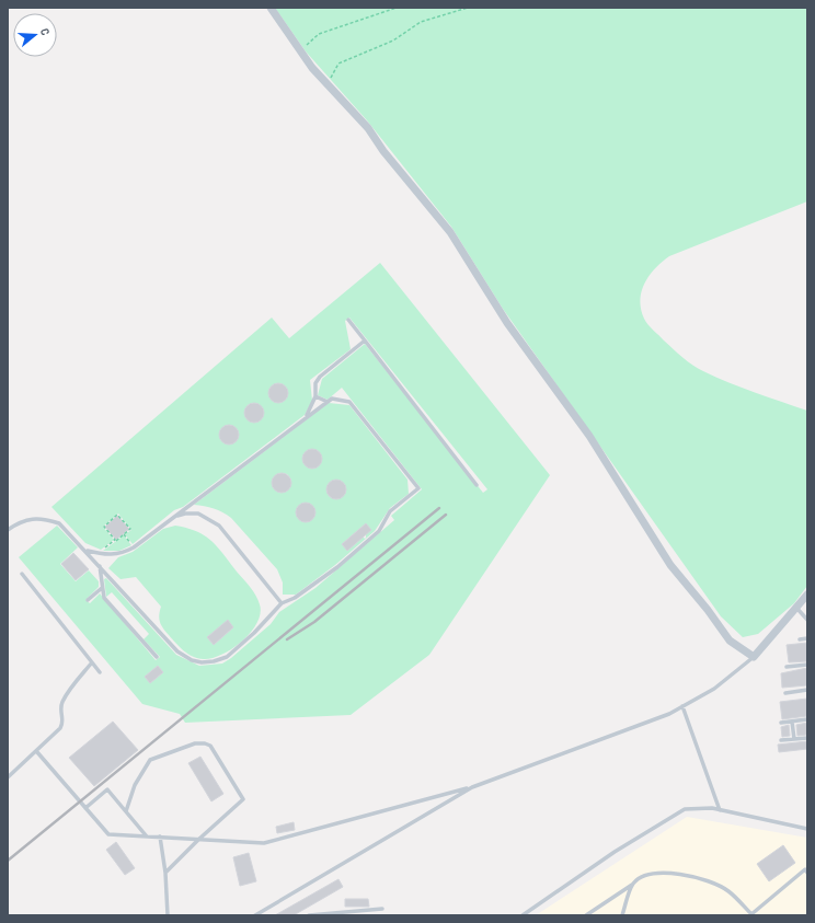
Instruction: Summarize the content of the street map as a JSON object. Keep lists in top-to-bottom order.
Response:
{
  "north": "right"
}
